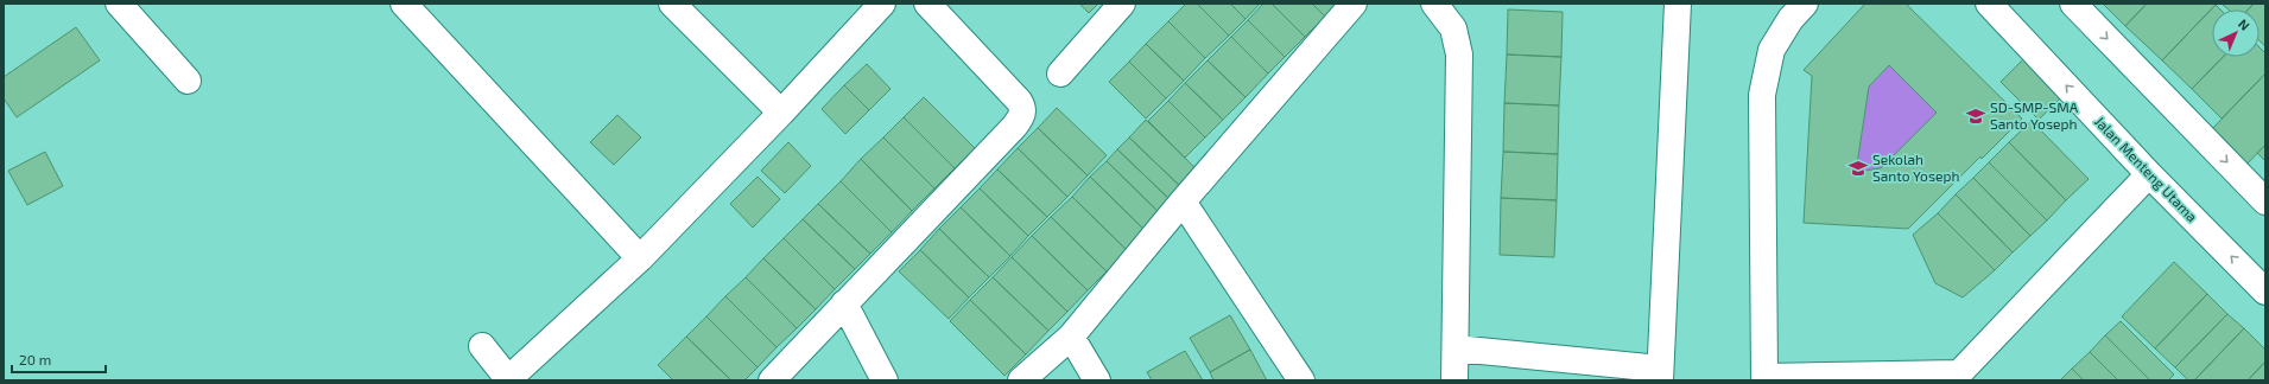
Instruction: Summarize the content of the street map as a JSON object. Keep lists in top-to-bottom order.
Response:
{
  "streets": {
    "street": ["Jalan Menteng Utama"]
  },
  "places": {
    "school or university": ["SD-SMP-SMA Santo Yoseph", "Sekolah Santo Yoseph"]
  },
  "scale_bar": "20 m",
  "north": "top right"
}
